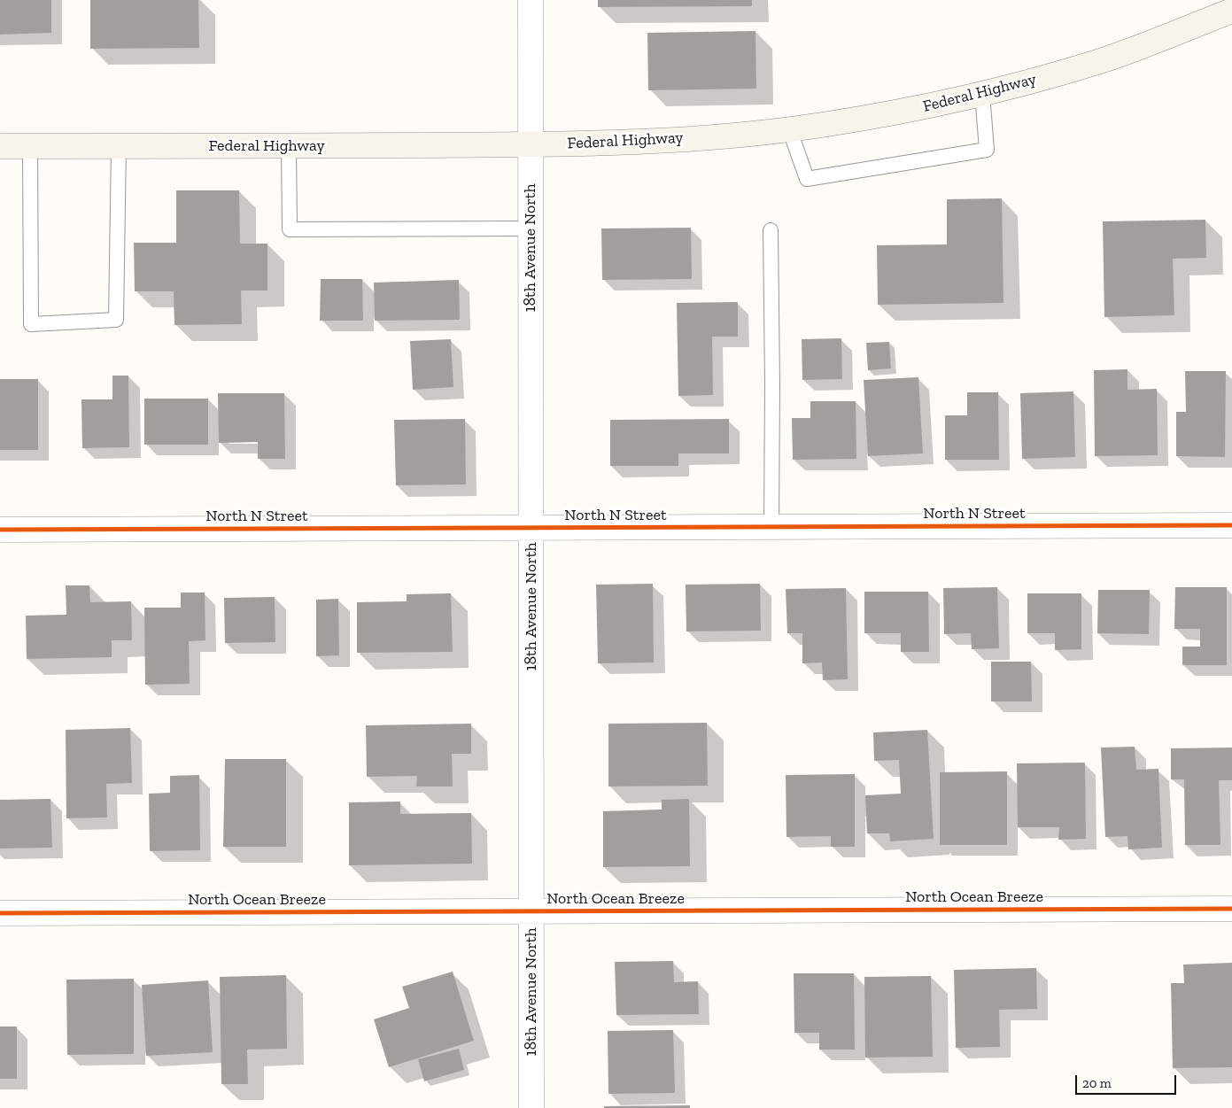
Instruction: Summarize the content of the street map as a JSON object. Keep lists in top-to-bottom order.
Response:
{
  "streets": {
    "main road": ["Federal Highway"],
    "street": ["18th Avenue North", "North N Street", "North Ocean Breeze"]
  },
  "crossings": [
    ["Federal Highway", "18th Avenue North"],
    ["18th Avenue North", "North N Street"],
    ["18th Avenue North", "North Ocean Breeze"]
  ],
  "scale_bar": "20 m"
}
